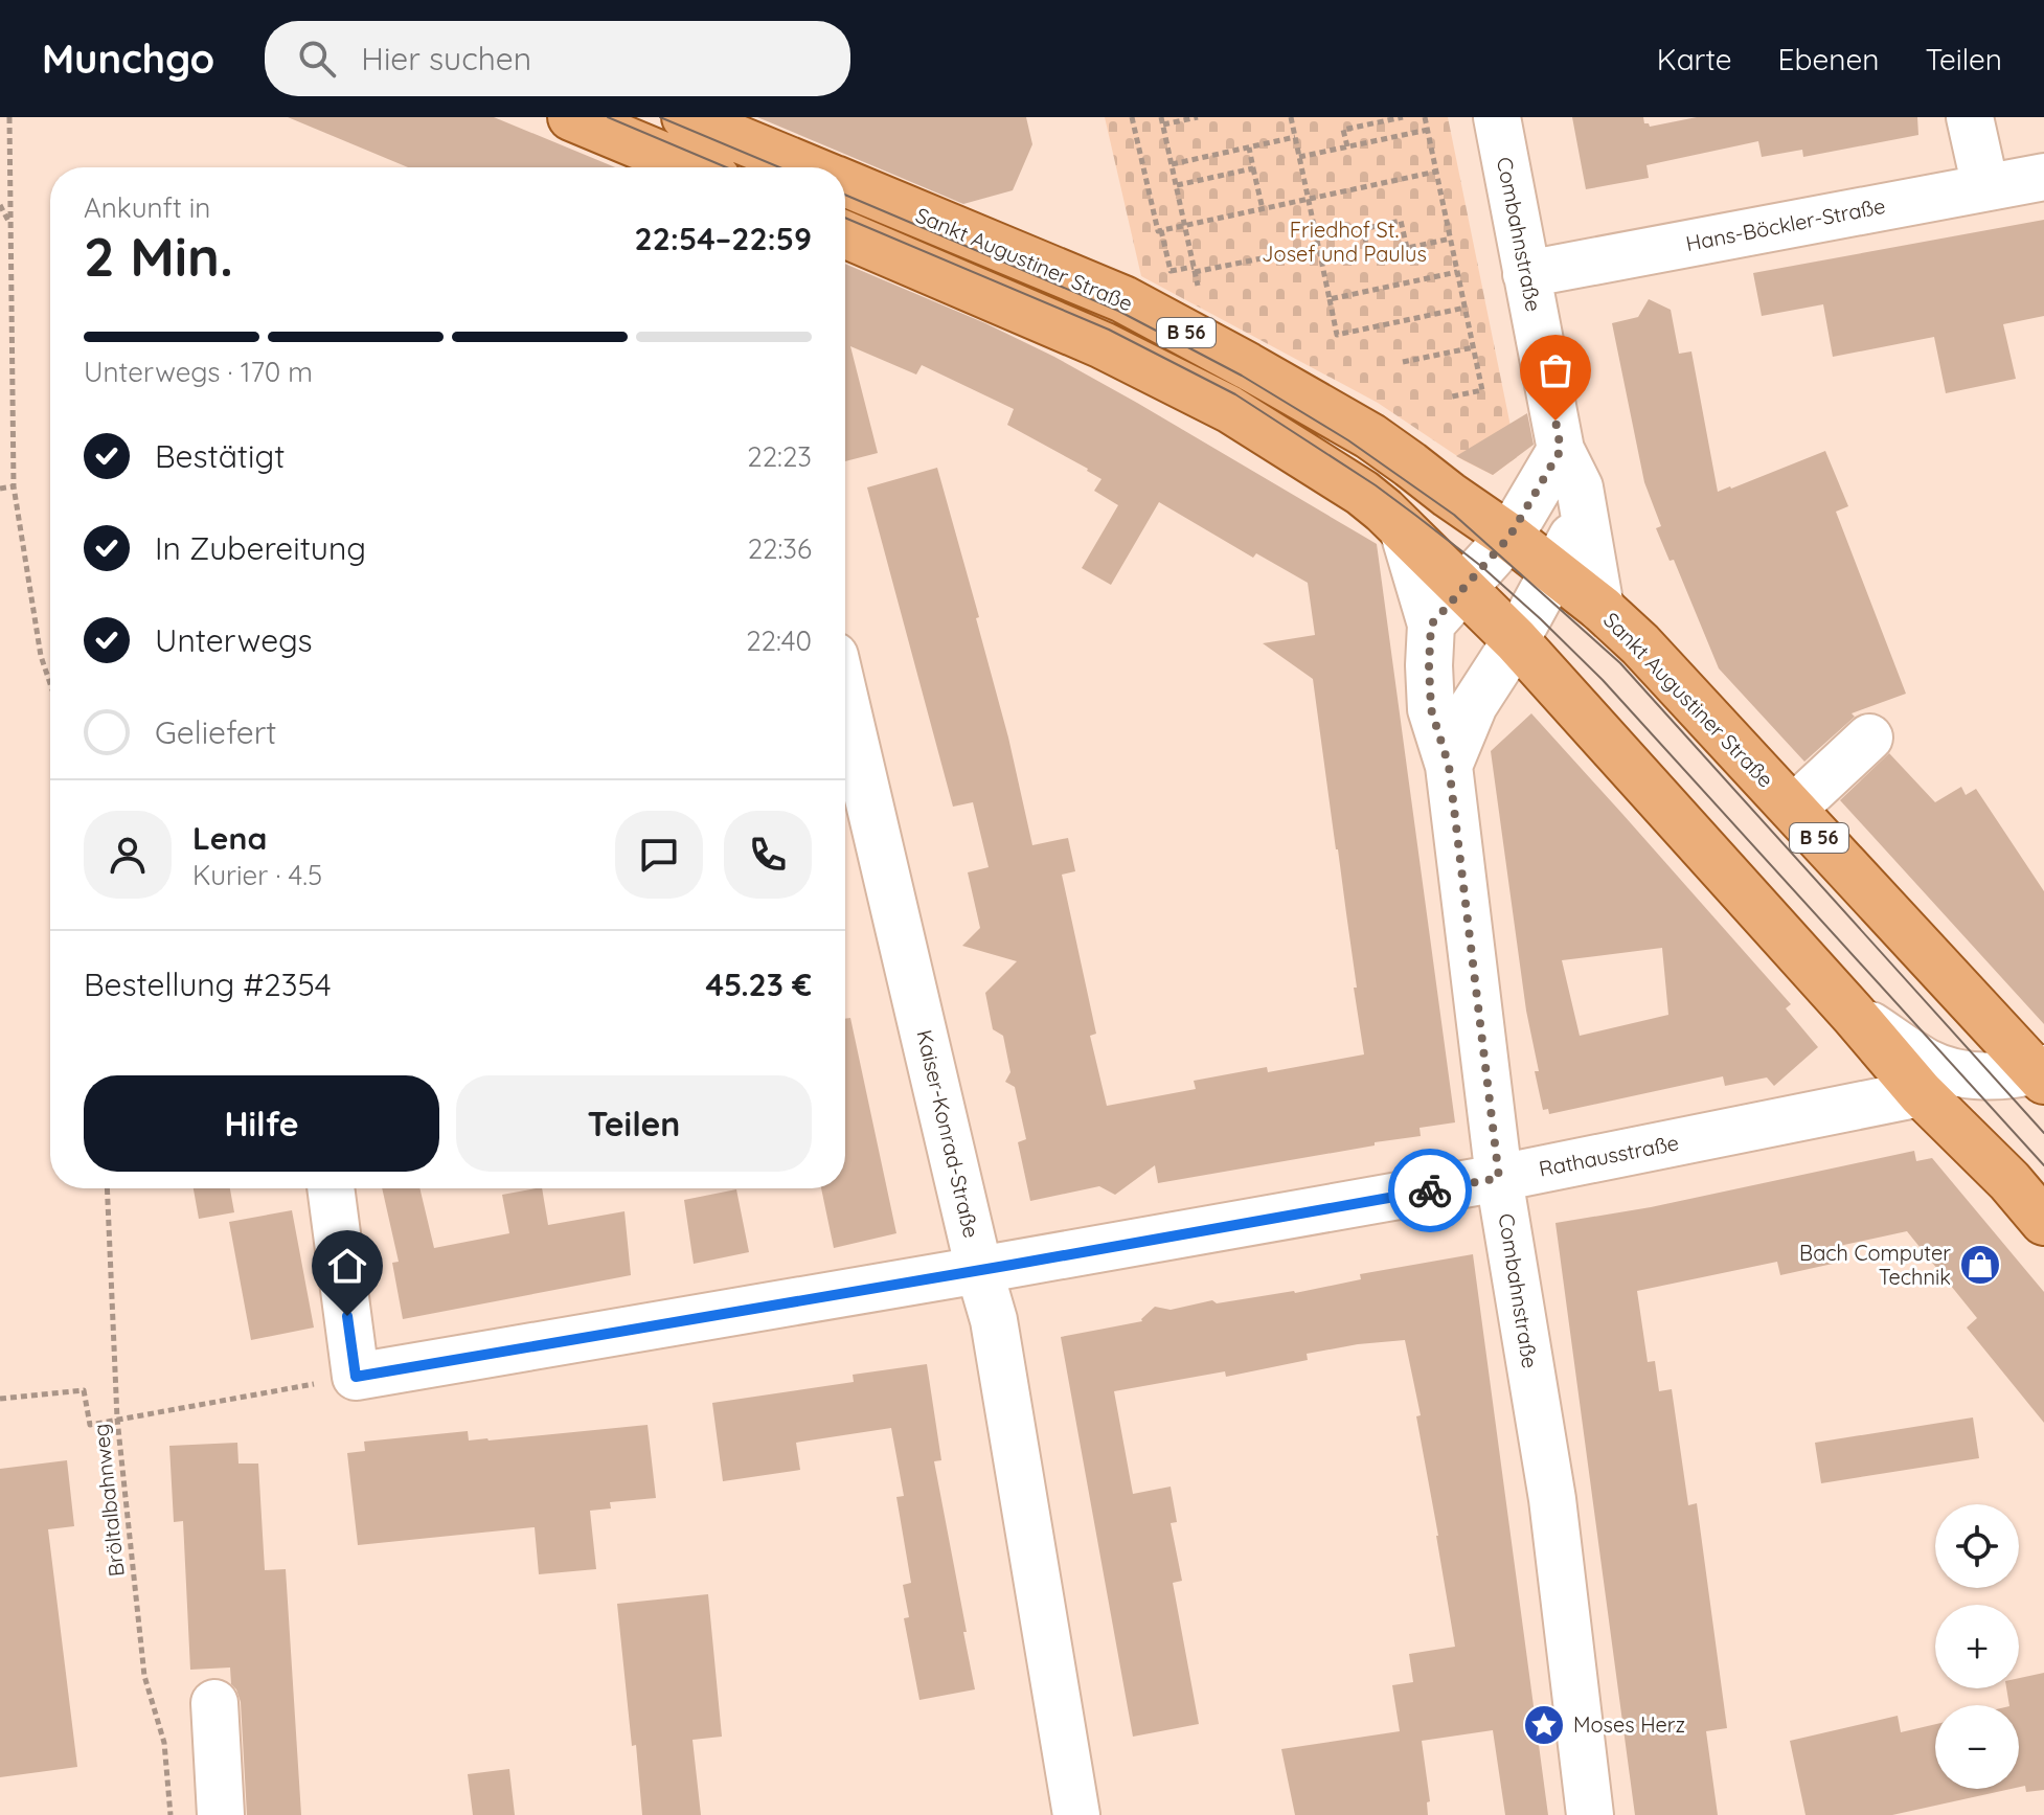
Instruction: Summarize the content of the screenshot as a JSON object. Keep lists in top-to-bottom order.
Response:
{
  "streets": {
    "main road": ["Sankt Augustiner Straße", "B 56"],
    "street": [
      "Hans-Böckler-Straße",
      "Combahnstraße",
      "Kaiser-Konrad-Straße",
      "Rathausstraße"
    ],
    "path": ["Bröltalbahnweg"]
  },
  "crossings": [
    ["Hans-Böckler-Straße", "Combahnstraße"],
    ["Combahnstraße", "Sankt Augustiner Straße"],
    ["Combahnstraße", "Rathausstraße"],
    ["Sankt Augustiner Straße", "Rathausstraße"],
    ["Kaiser-Konrad-Straße", "Rathausstraße"]
  ],
  "parks": ["Friedhof St. Josef und Paulus"],
  "places": {
    "shop": ["Bach Computer Technik"],
    "place": ["Moses Herz"]
  },
  "page": {
    "header": "Munchgo",
    "search": "Hier suchen",
    "nav": ["Karte", "Ebenen", "Teilen"],
    "heading": ["2 Min.", "Ankunft in", "22:54–22:59"],
    "panel": [
      "Lena",
      "Kurier · 4.5",
      "Bestellung #2354",
      "45.23 €"
    ],
    "bar": "Unterwegs · 170 m",
    "list": [
      ["Bestätigt", "22:23"],
      ["In Zubereitung", "22:36"],
      ["Unterwegs", "22:40"],
      "Geliefert"
    ],
    "buttons": ["Hilfe", "Teilen"],
    "map_buttons": ["+", "−"]
  }
}
